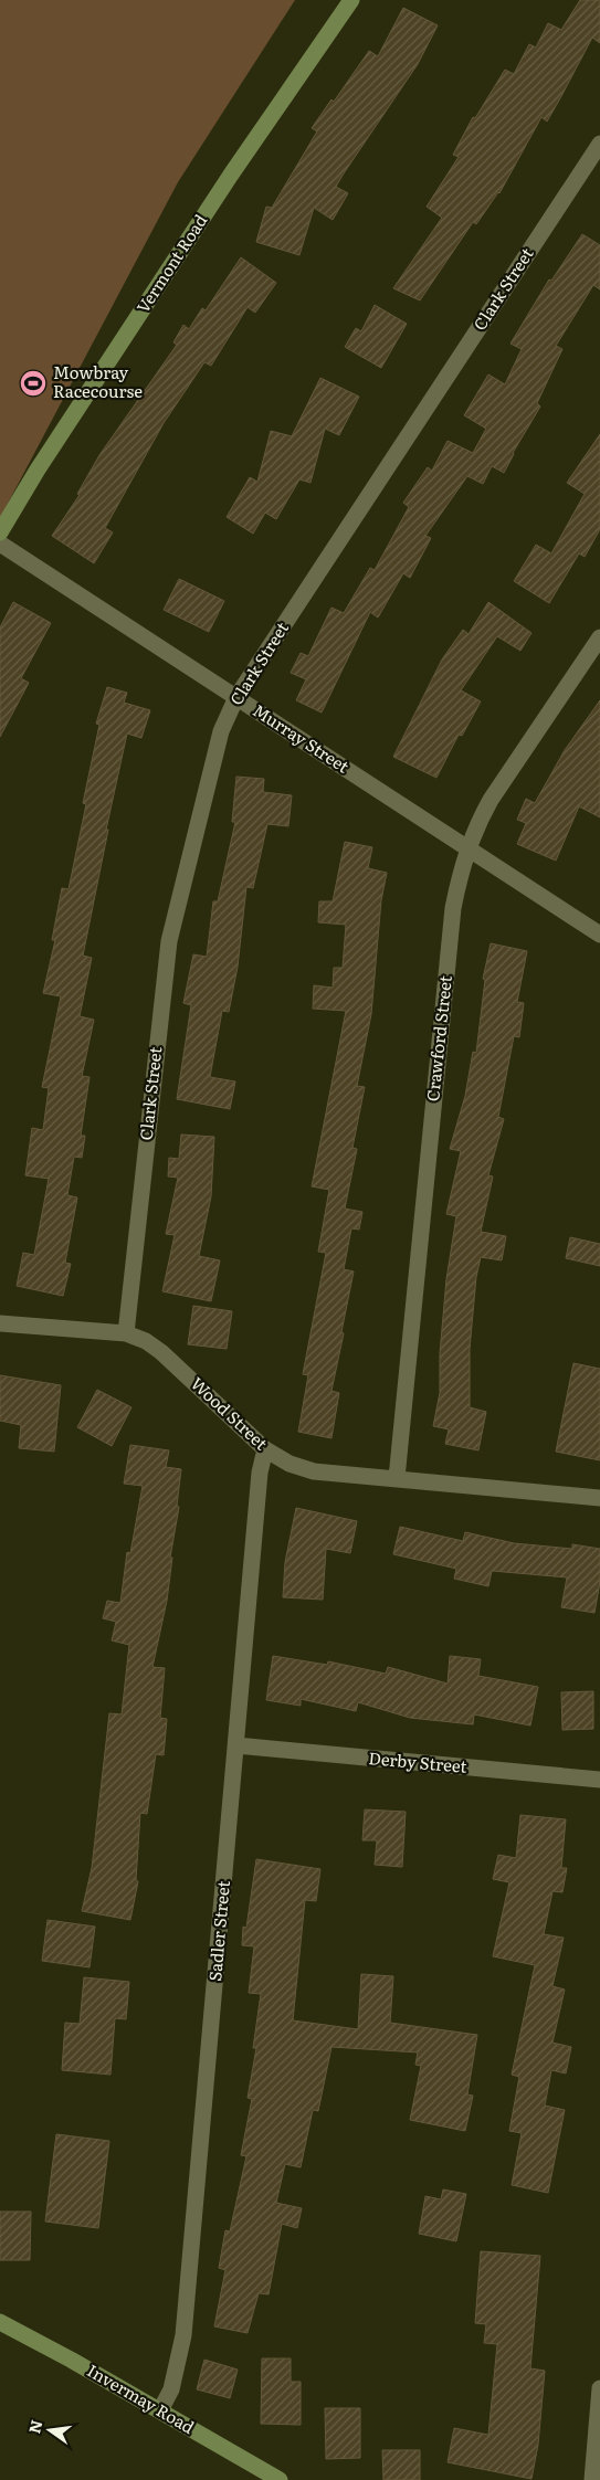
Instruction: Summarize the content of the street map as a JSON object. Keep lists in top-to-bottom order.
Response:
{
  "streets": {
    "street": [
      "Vermont Road",
      "Clark Street",
      "Murray Street",
      "Crawford Street",
      "Wood Street",
      "Derby Street",
      "Sadler Street",
      "Invermay Road"
    ]
  },
  "crossings": [
    ["Clark Street", "Murray Street"],
    ["Clark Street", "Wood Street"],
    ["Murray Street", "Crawford Street"],
    ["Crawford Street", "Wood Street"],
    ["Wood Street", "Sadler Street"],
    ["Derby Street", "Sadler Street"],
    ["Sadler Street", "Invermay Road"]
  ],
  "places": {
    "sports": ["Mowbray Racecourse"]
  },
  "north": "left"
}
